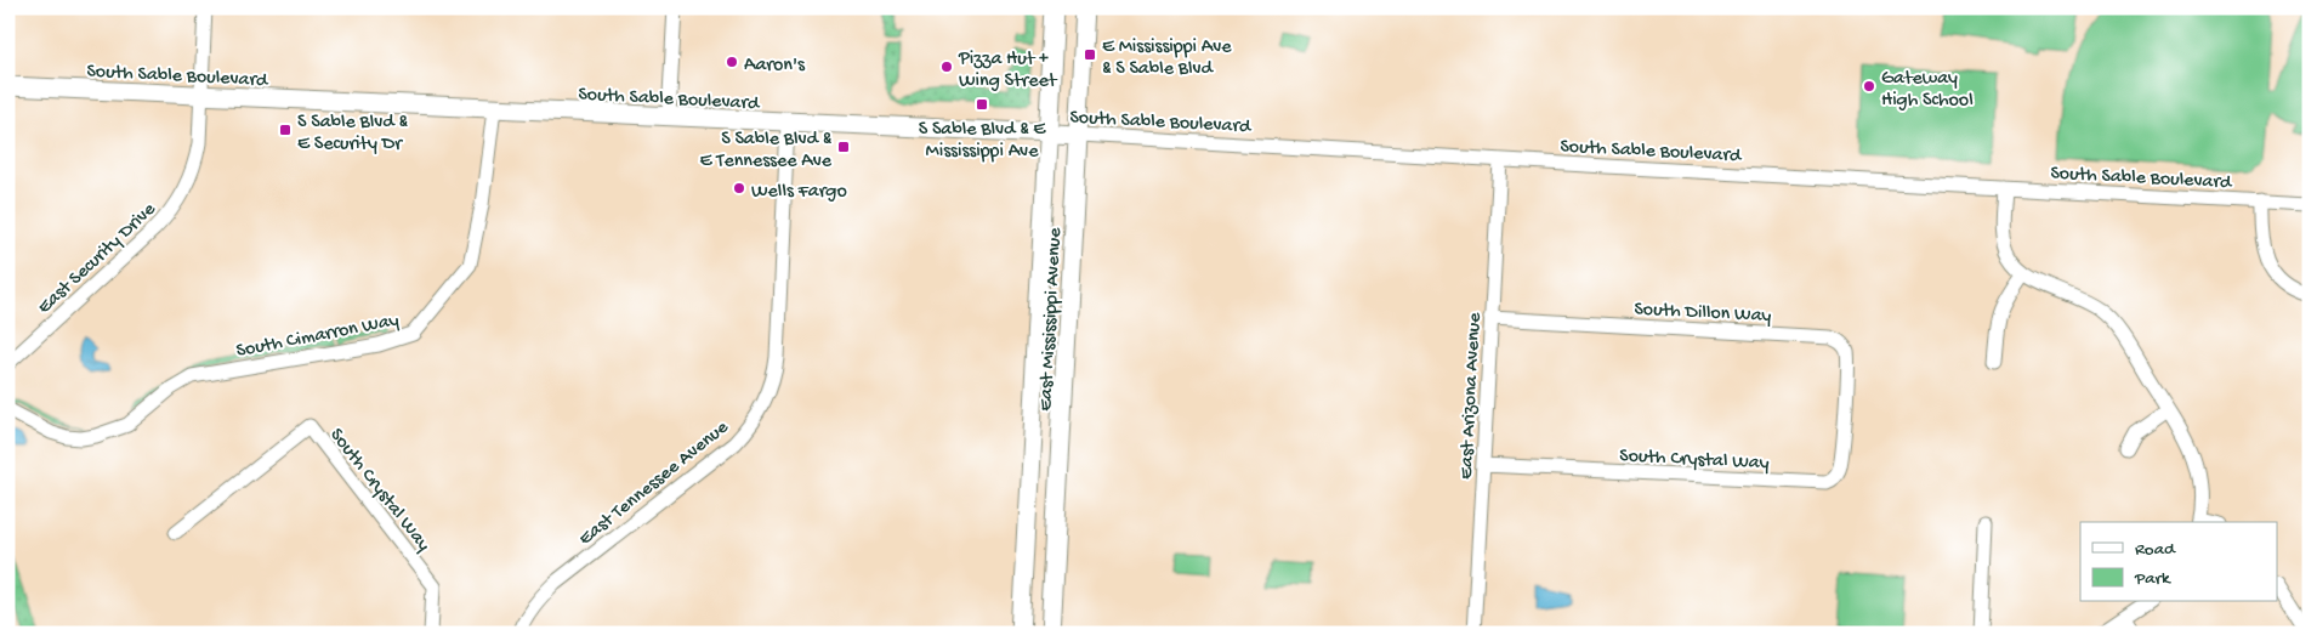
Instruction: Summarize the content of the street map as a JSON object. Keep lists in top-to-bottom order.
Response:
{
  "streets": {
    "main road": ["South Sable Boulevard", "East Mississippi Avenue"],
    "street": [
      "East Security Drive",
      "South Dillon Way",
      "South Cimarron Way",
      "East Arizona Avenue",
      "South Crystal Way",
      "East Tennessee Avenue"
    ]
  },
  "crossings": [
    ["South Sable Boulevard", "East Security Drive"],
    ["South Sable Boulevard", "East Mississippi Avenue"],
    ["South Sable Boulevard", "South Cimarron Way"],
    ["South Sable Boulevard", "East Arizona Avenue"],
    ["South Sable Boulevard", "East Tennessee Avenue"],
    ["South Dillon Way", "East Arizona Avenue"],
    ["South Dillon Way", "South Crystal Way"],
    ["East Arizona Avenue", "South Crystal Way"]
  ],
  "places": {
    "transit": [
      "E Mississippi Ave & S Sable Blvd",
      "S Sable Blvd & E Mississippi Ave",
      "S Sable Blvd & E Security Dr",
      "S Sable Blvd & E Tennessee Ave"
    ],
    "other": [
      "Aaron's",
      "Pizza Hut + Wing Street",
      "Gateway High School",
      "Wells Fargo"
    ]
  },
  "legend": ["Road", "Park"]
}
